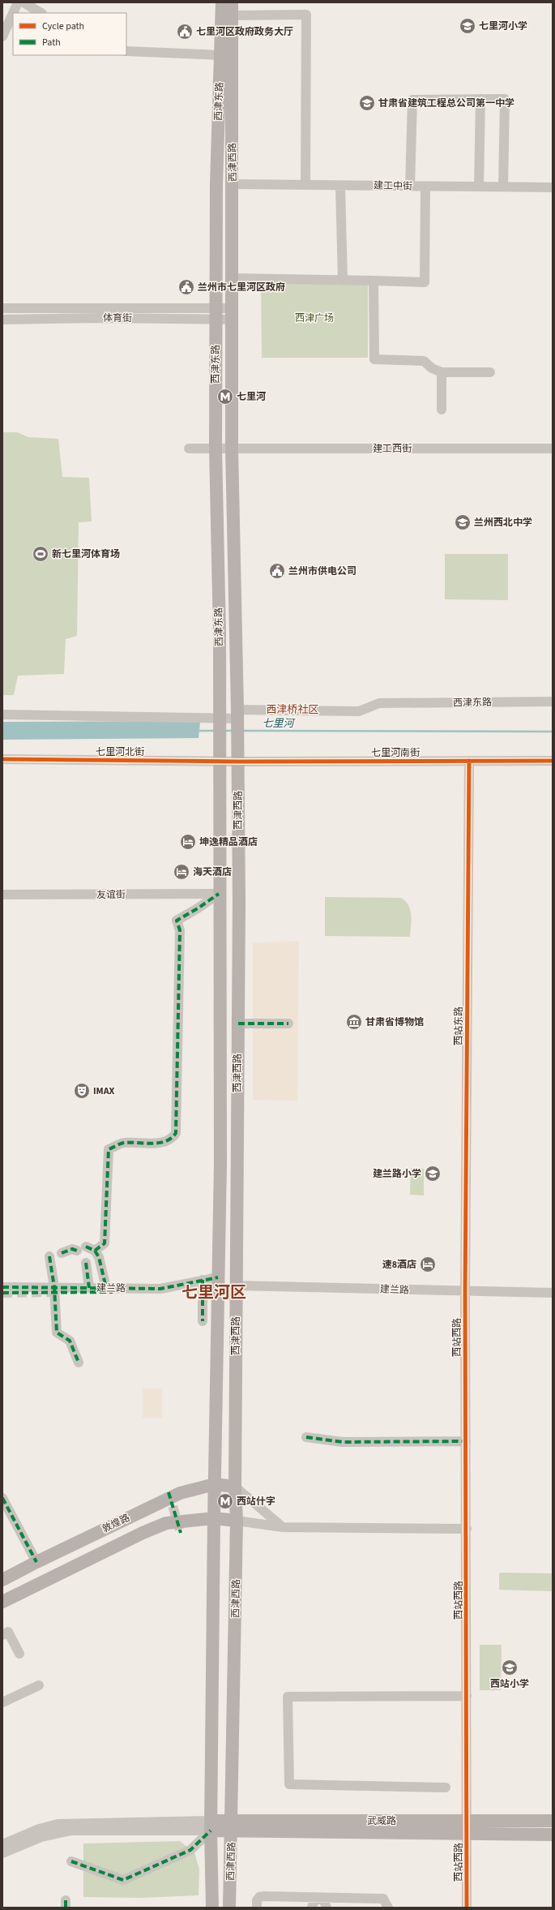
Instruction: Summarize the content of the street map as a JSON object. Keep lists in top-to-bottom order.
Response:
{
  "streets": {
    "main road": [
      "西津东路",
      "西津西路",
      "敦煌路",
      "武威路"
    ],
    "street": [
      "建工中街",
      "体育街",
      "建工西街",
      "七里河北街",
      "七里河南街",
      "友谊街",
      "西站东路",
      "建兰路",
      "西站西路"
    ]
  },
  "crossings": [
    ["西津东路", "西津西路"],
    ["西津东路", "体育街"],
    ["西津东路", "建工西街"],
    ["西津西路", "建工中街"],
    ["西津西路", "体育街"],
    ["西津西路", "七里河北街"],
    ["西津西路", "七里河南街"],
    ["西津西路", "友谊街"],
    ["西津西路", "建兰路"],
    ["西津西路", "敦煌路"],
    ["西津西路", "武威路"],
    ["七里河北街", "七里河南街"],
    ["七里河南街", "西站东路"],
    ["西站东路", "建兰路"],
    ["西站东路", "西站西路"],
    ["建兰路", "西站西路"],
    ["西站西路", "武威路"]
  ],
  "districts": ["西津桥社区", "七里河区"],
  "water": ["七里河"],
  "parks": ["西津广场"],
  "places": {
    "school or university": [
      "七里河小学",
      "甘肃省建筑工程总公司第一中学",
      "兰州西北中学",
      "建兰路小学",
      "西站小学"
    ],
    "public building": ["七里河区政府政务大厅", "兰州市七里河区政府", "兰州市供电公司"],
    "metro station": ["七里河", "西站什字"],
    "sports": ["新七里河体育场"],
    "hotel": ["坤逸精品酒店", "海天酒店", "速8酒店"],
    "museum": ["甘肃省博物馆"],
    "theatre": ["IMAX"]
  },
  "legend": ["Cycle path", "Path"]
}
